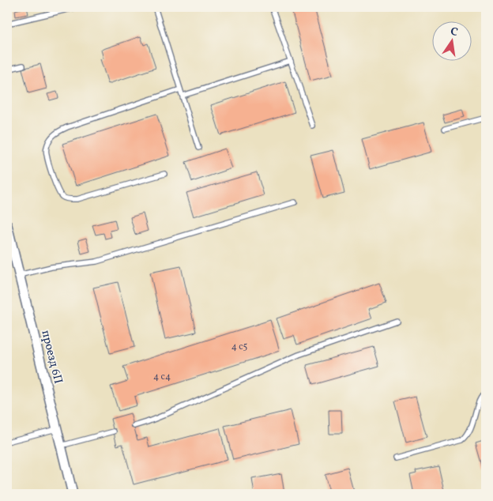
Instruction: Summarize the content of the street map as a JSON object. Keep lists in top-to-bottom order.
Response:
{
  "streets": {
    "street": ["проезд 6П"]
  },
  "house_numbers": ["4 с5", "4 с4"],
  "north": "top"
}
